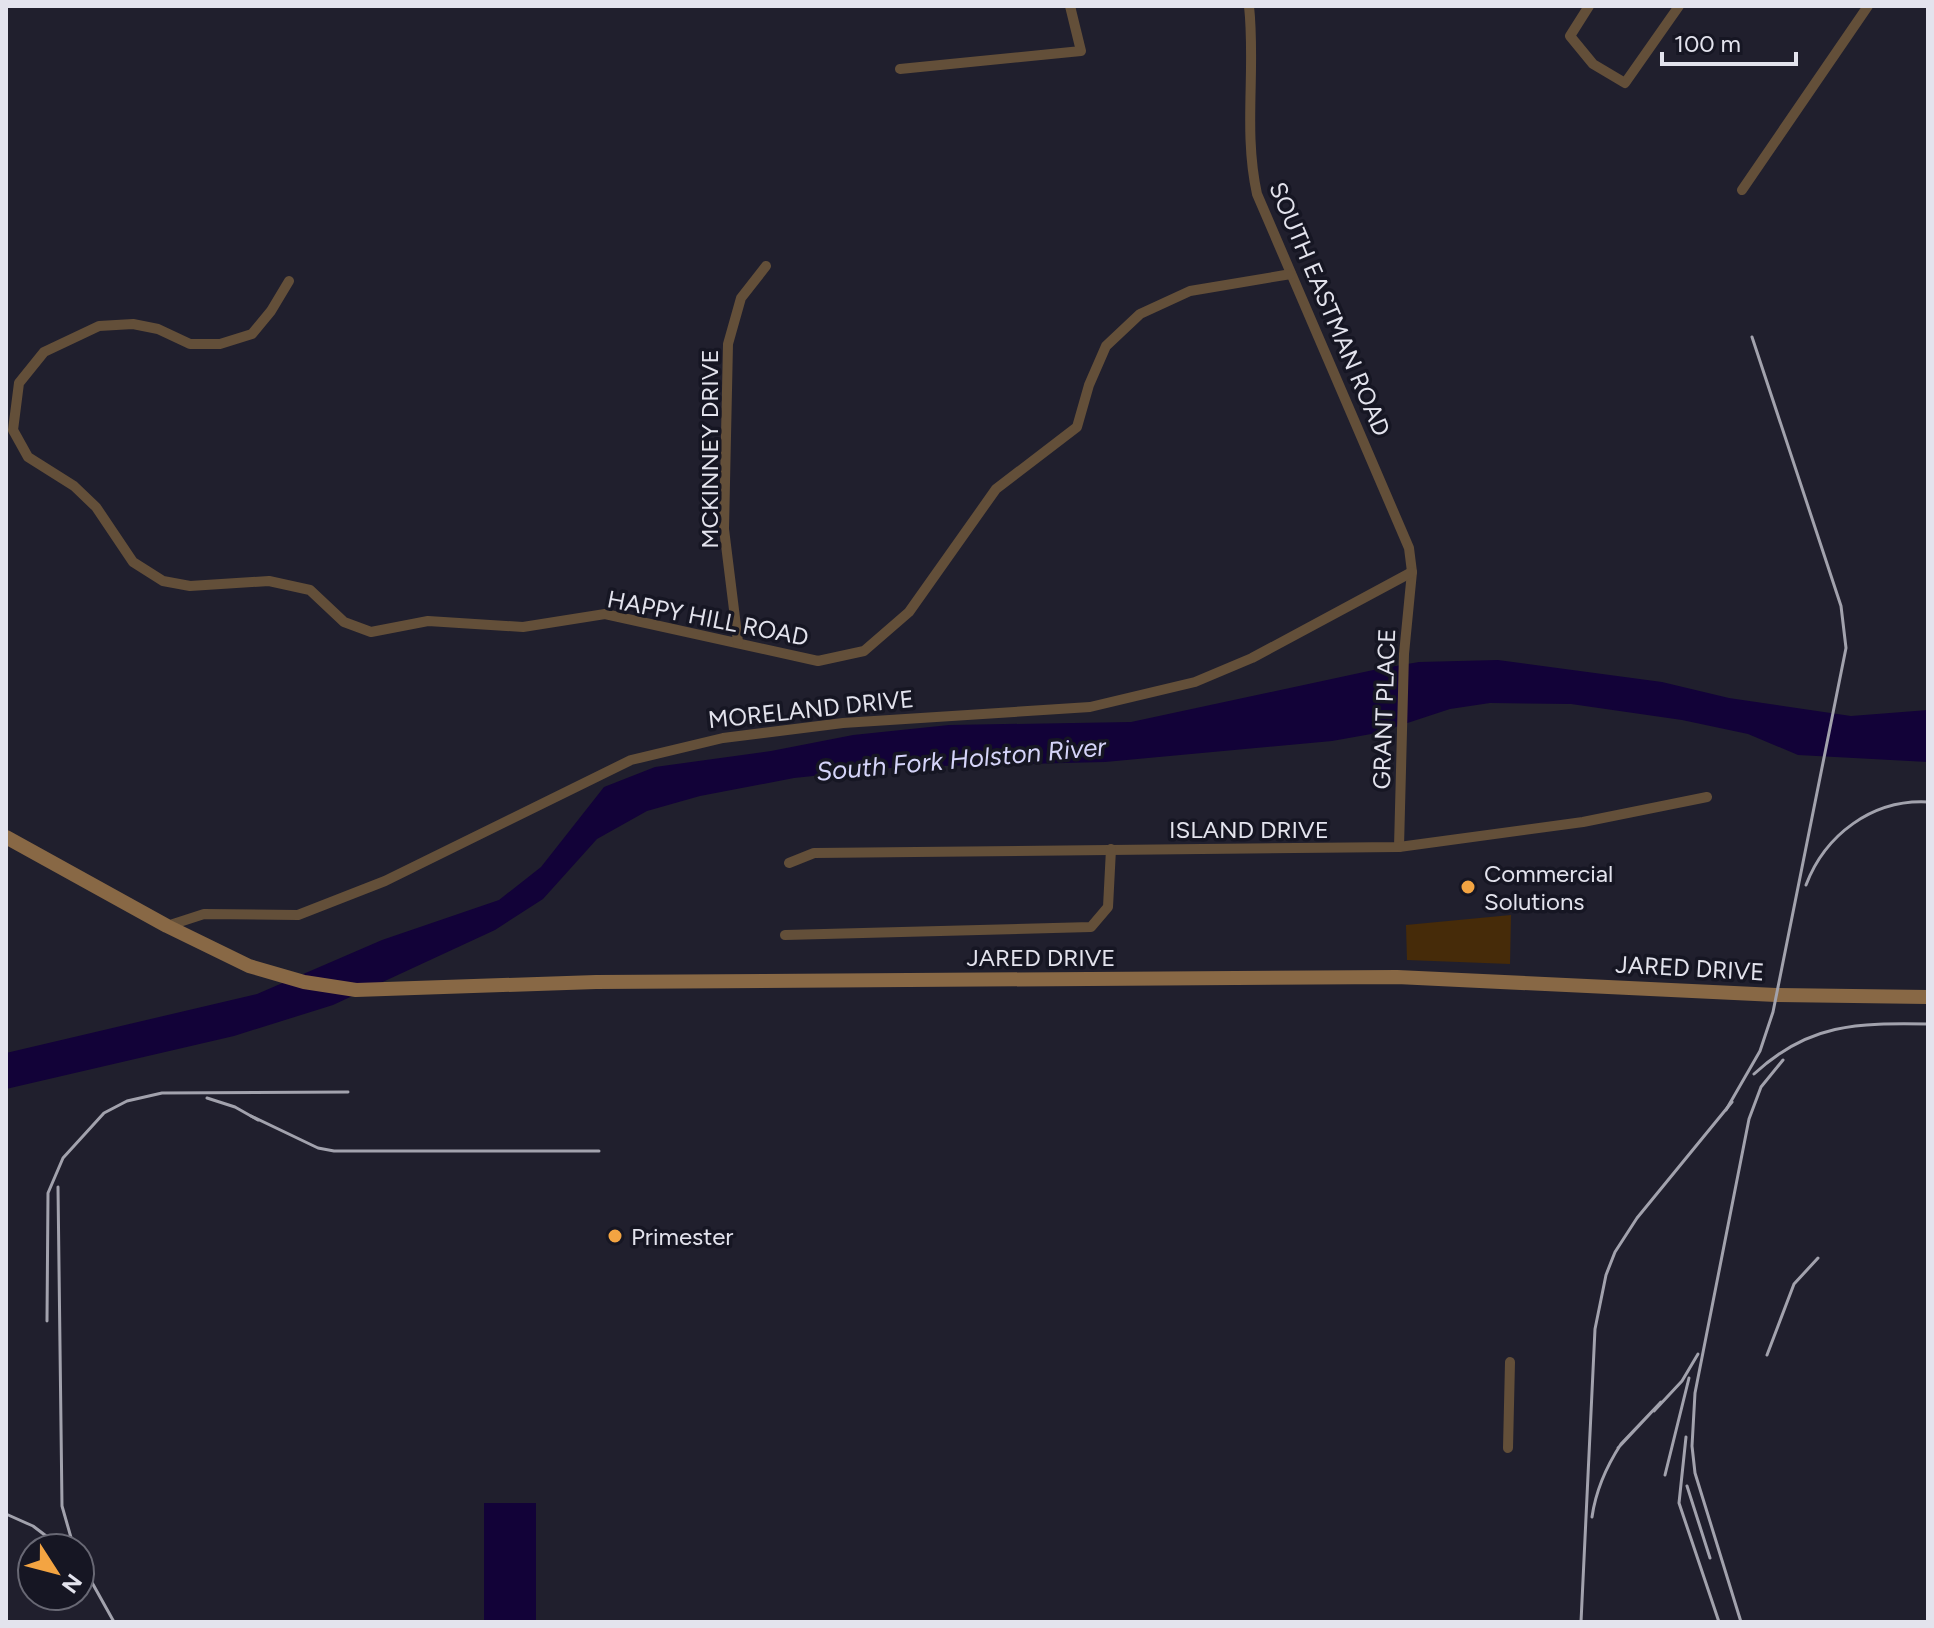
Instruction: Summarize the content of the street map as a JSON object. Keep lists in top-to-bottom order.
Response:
{
  "streets": {
    "main road": ["JARED DRIVE"],
    "street": [
      "SOUTH EASTMAN ROAD",
      "MCKINNEY DRIVE",
      "HAPPY HILL ROAD",
      "MORELAND DRIVE",
      "GRANT PLACE",
      "ISLAND DRIVE"
    ]
  },
  "crossings": [
    ["SOUTH EASTMAN ROAD", "HAPPY HILL ROAD"],
    ["SOUTH EASTMAN ROAD", "MORELAND DRIVE"],
    ["SOUTH EASTMAN ROAD", "GRANT PLACE"],
    ["MCKINNEY DRIVE", "HAPPY HILL ROAD"],
    ["MORELAND DRIVE", "GRANT PLACE"],
    ["MORELAND DRIVE", "JARED DRIVE"],
    ["GRANT PLACE", "ISLAND DRIVE"]
  ],
  "water": ["South Fork Holston River"],
  "places": ["Commercial Solutions", "Primester"],
  "scale_bar": "100 m",
  "north": "bottom right"
}
